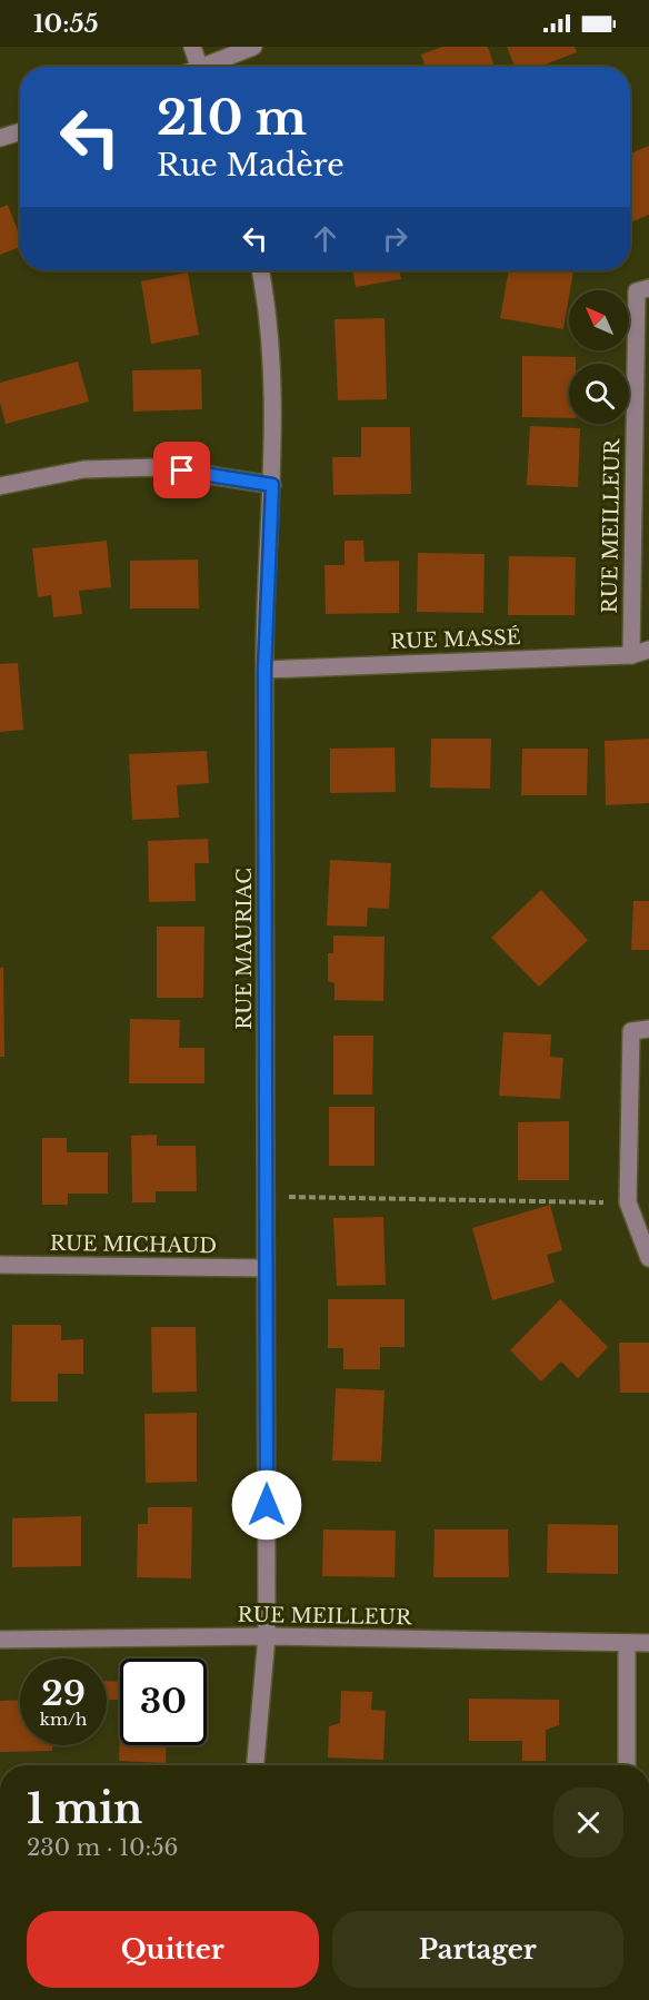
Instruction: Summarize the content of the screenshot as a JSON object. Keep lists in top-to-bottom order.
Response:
{
  "streets": {
    "street": [
      "RUE MEILLEUR",
      "RUE MASSÉ",
      "RUE MAURIAC",
      "RUE MICHAUD"
    ]
  },
  "crossings": [
    ["RUE MEILLEUR", "RUE MASSÉ"],
    ["RUE MEILLEUR", "RUE MAURIAC"],
    ["RUE MASSÉ", "RUE MAURIAC"],
    ["RUE MAURIAC", "RUE MICHAUD"]
  ],
  "north": "top left",
  "page": {
    "status": "10:55",
    "turn": ["210 m", "Rue Madère"],
    "speed": "29 km/h",
    "limit": "30",
    "heading": ["1 min", "230 m · 10:56"],
    "buttons": ["Quitter", "Partager"]
  }
}
